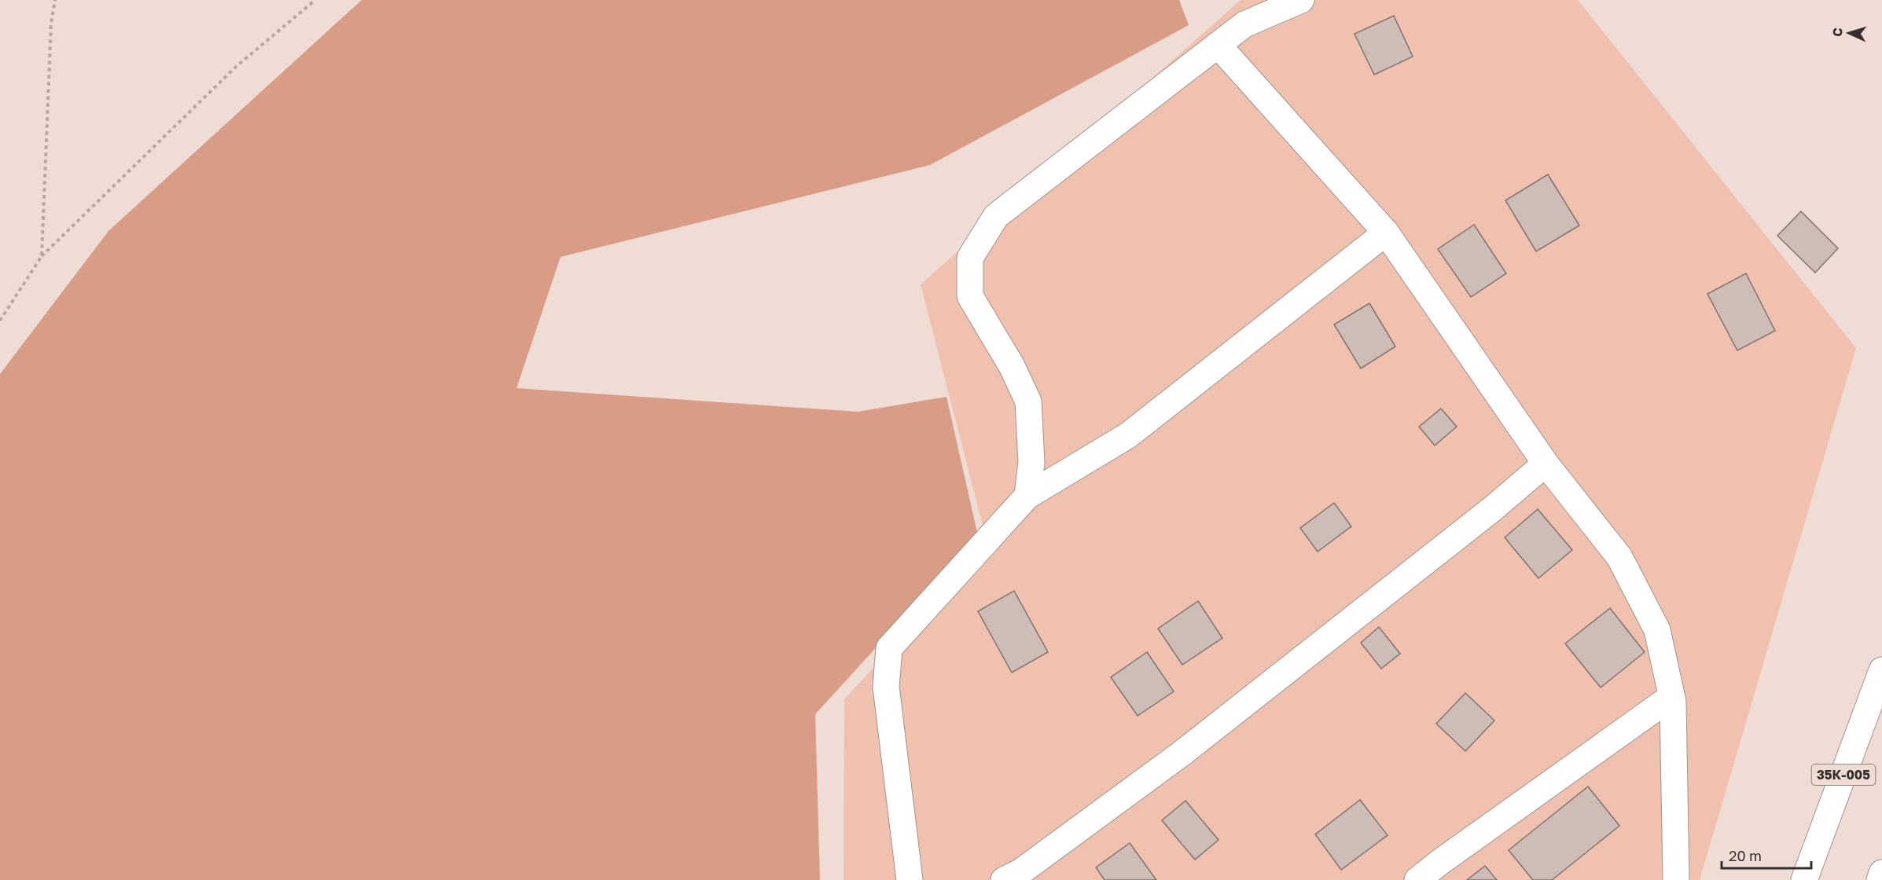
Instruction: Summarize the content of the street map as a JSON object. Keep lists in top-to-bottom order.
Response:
{
  "streets": {
    "main road": ["35К-005"]
  },
  "scale_bar": "20 m",
  "north": "left"
}
